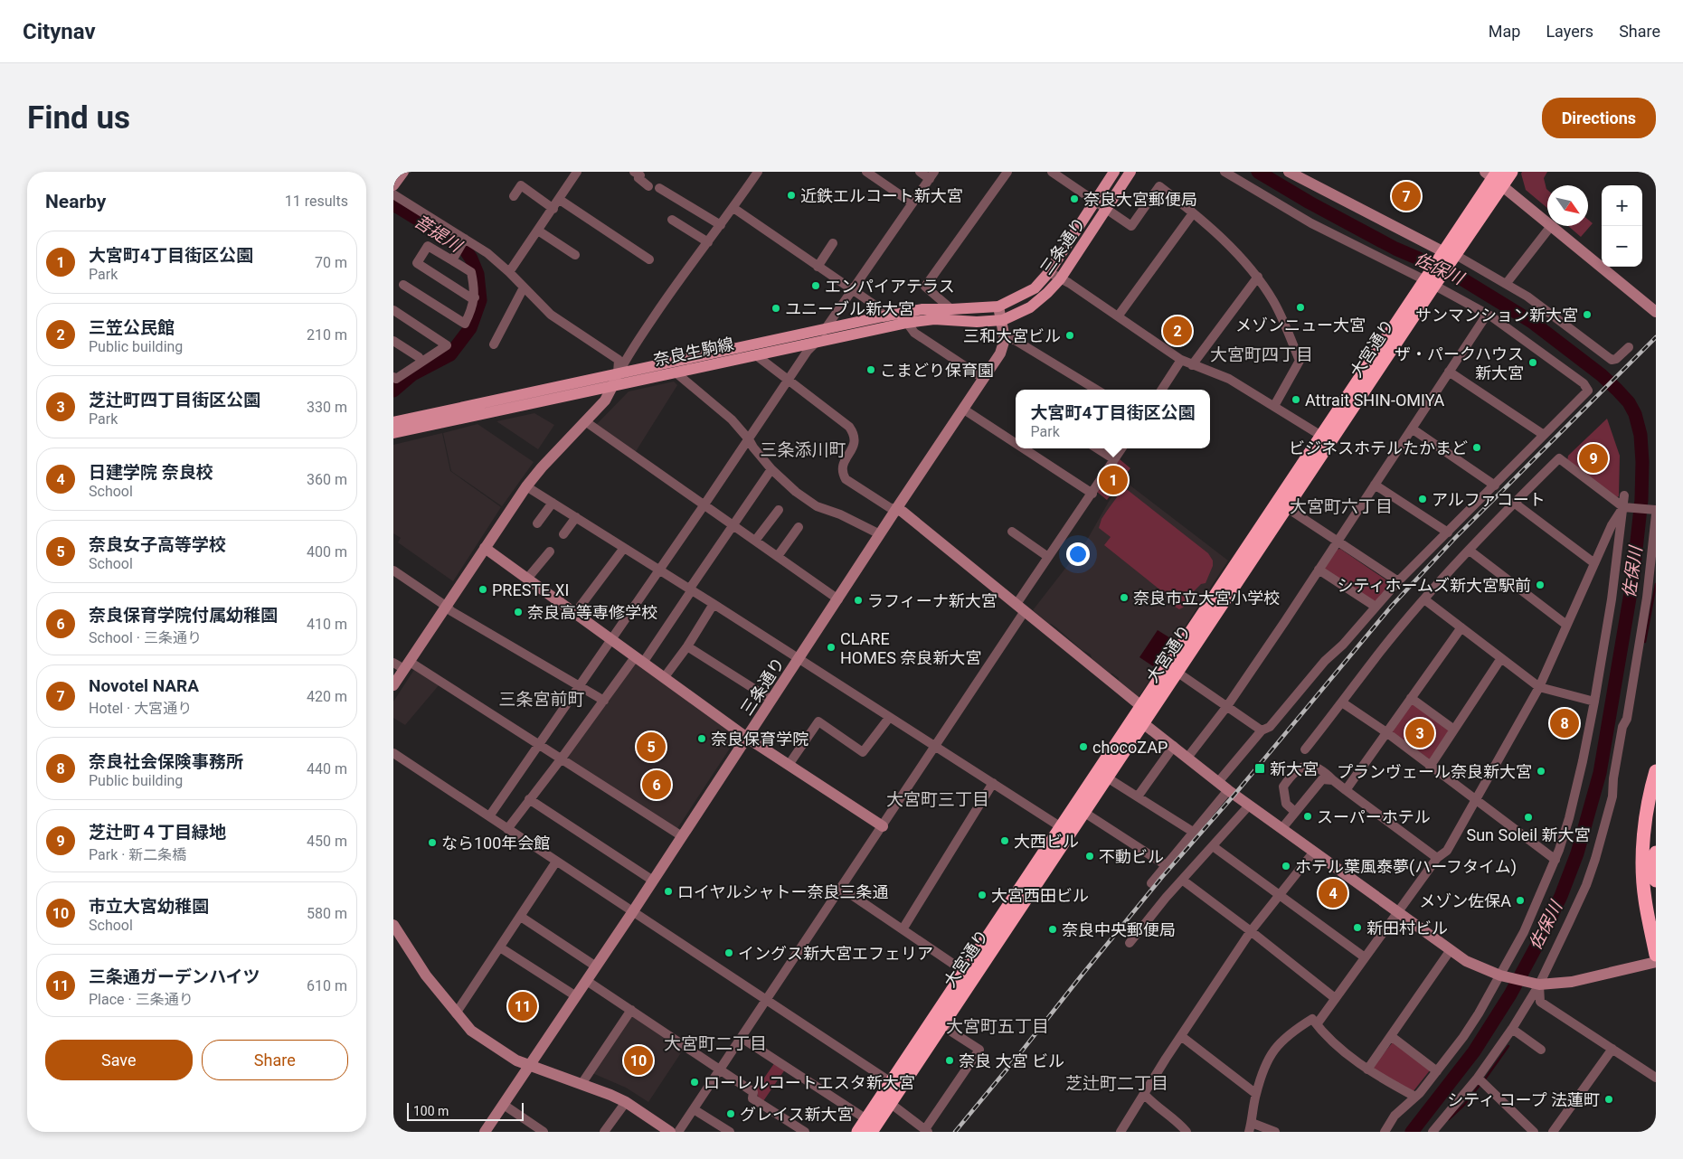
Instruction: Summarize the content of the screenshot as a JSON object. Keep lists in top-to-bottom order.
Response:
{
  "streets": {
    "highway": ["大宮通り"],
    "main road": ["三条通り", "奈良生駒線"]
  },
  "crossings": [
    ["三条通り", "奈良生駒線"]
  ],
  "districts": [
    "大宮町四丁目",
    "三条添川町",
    "大宮町六丁目",
    "三条宮前町",
    "大宮町三丁目",
    "大宮町五丁目",
    "大宮町二丁目",
    "芝辻町二丁目"
  ],
  "water": ["菩提川", "佐保川"],
  "places": {
    "other": [
      "近鉄エルコート新大宮",
      "奈良大宮郵便局",
      "エンパイアテラス",
      "メゾンニュー大宮",
      "ユニーブル新大宮",
      "サンマンション新大宮",
      "三和大宮ビル",
      "ザ・パークハウス 新大宮",
      "こまどり保育園",
      "Attrait SHIN-OMIYA",
      "ビジネスホテルたかまど",
      "アルファコート",
      "シティホームズ新大宮駅前",
      "PRESTE Ⅺ",
      "奈良市立大宮小学校",
      "ラフィーナ新大宮",
      "奈良高等専修学校",
      "CLARE HOMES 奈良新大宮",
      "奈良保育学院",
      "chocoZAP",
      "プランヴェール奈良新大宮",
      "スーパーホテル",
      "Sun Soleil 新大宮",
      "大西ビル",
      "なら100年会館",
      "不動ビル",
      "ホテル葉風泰夢(ハーフタイム)",
      "ロイヤルシャトー奈良三条通",
      "大宮西田ビル",
      "メゾン佐保A",
      "新田村ビル",
      "奈良中央郵便局",
      "イングス新大宮エフェリア",
      "奈良 大宮 ビル",
      "ローレルコートエスタ新大宮",
      "シティ コープ 法蓮町",
      "グレイス新大宮"
    ],
    "transit": ["新大宮"]
  },
  "scale_bar": "100 m",
  "north": "bottom right",
  "page": {
    "header": "Citynav",
    "nav": ["Map", "Layers", "Share"],
    "buttons": [
      "Directions",
      ["Save", "Share"]
    ],
    "title": "Find us",
    "heading": ["Nearby", "11 results"],
    "pins": [
      "7",
      "2",
      "9",
      "1",
      "8",
      "3",
      "5",
      "6",
      "4",
      "11",
      "10"
    ],
    "map_buttons": ["+", "−"],
    "list": [
      {
        "mark": "1",
        "name": "大宮町4丁目街区公園",
        "note": "Park",
        "value": "70 m"
      },
      {
        "mark": "2",
        "name": "三笠公民館",
        "note": "Public building",
        "value": "210 m"
      },
      {
        "mark": "3",
        "name": "芝辻町四丁目街区公園",
        "note": "Park",
        "value": "330 m"
      },
      {
        "mark": "4",
        "name": "日建学院 奈良校",
        "note": "School",
        "value": "360 m"
      },
      {
        "mark": "5",
        "name": "奈良女子高等学校",
        "note": "School",
        "value": "400 m"
      },
      {
        "mark": "6",
        "name": "奈良保育学院付属幼稚園",
        "note": "School · 三条通り",
        "value": "410 m"
      },
      {
        "mark": "7",
        "name": "Novotel NARA",
        "note": "Hotel · 大宮通り",
        "value": "420 m"
      },
      {
        "mark": "8",
        "name": "奈良社会保険事務所",
        "note": "Public building",
        "value": "440 m"
      },
      {
        "mark": "9",
        "name": "芝辻町４丁目緑地",
        "note": "Park · 新二条橋",
        "value": "450 m"
      },
      {
        "mark": "10",
        "name": "市立大宮幼稚園",
        "note": "School",
        "value": "580 m"
      },
      {
        "mark": "11",
        "name": "三条通ガーデンハイツ",
        "note": "Place · 三条通り",
        "value": "610 m"
      }
    ],
    "popup": ["大宮町4丁目街区公園", "Park"],
    "scale": "100 m"
  }
}
